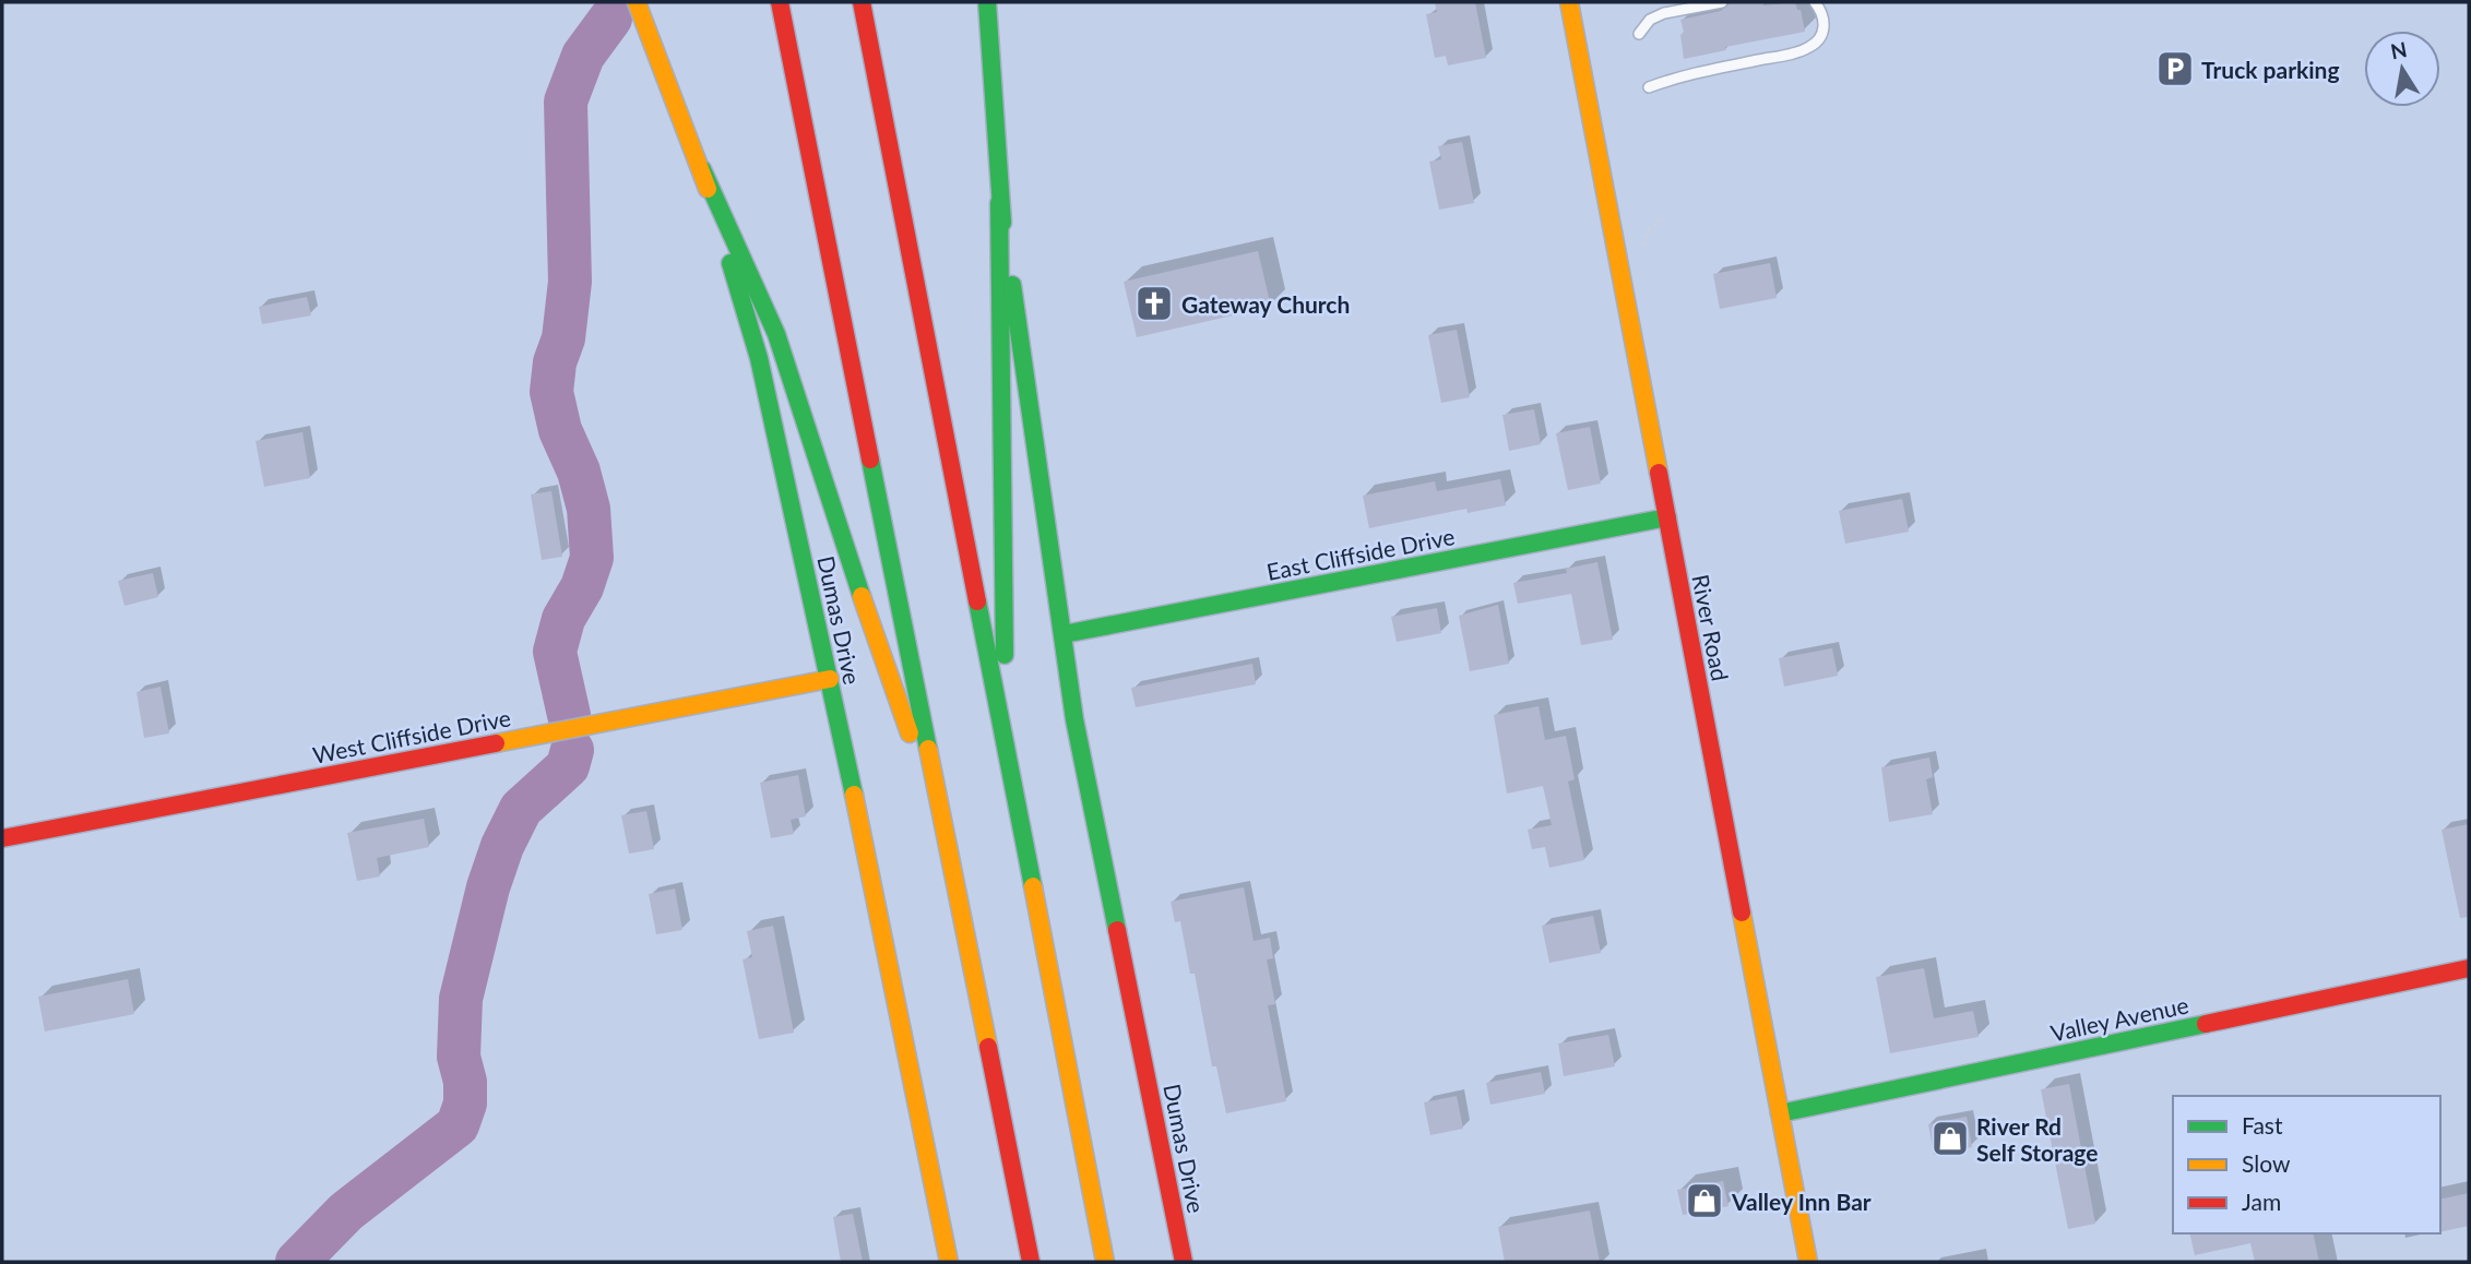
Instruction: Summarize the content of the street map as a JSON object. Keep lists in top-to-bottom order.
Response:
{
  "streets": {
    "main road": [
      "East Cliffside Drive",
      "Dumas Drive",
      "River Road",
      "West Cliffside Drive",
      "Valley Avenue"
    ]
  },
  "crossings": [
    ["East Cliffside Drive", "Dumas Drive"],
    ["East Cliffside Drive", "River Road"],
    ["Dumas Drive", "West Cliffside Drive"],
    ["River Road", "Valley Avenue"]
  ],
  "places": {
    "parking": ["Truck parking"],
    "church": ["Gateway Church"],
    "shop": ["River Rd Self Storage", "Valley Inn Bar"]
  },
  "legend": ["Fast", "Slow", "Jam"],
  "north": "top"
}
